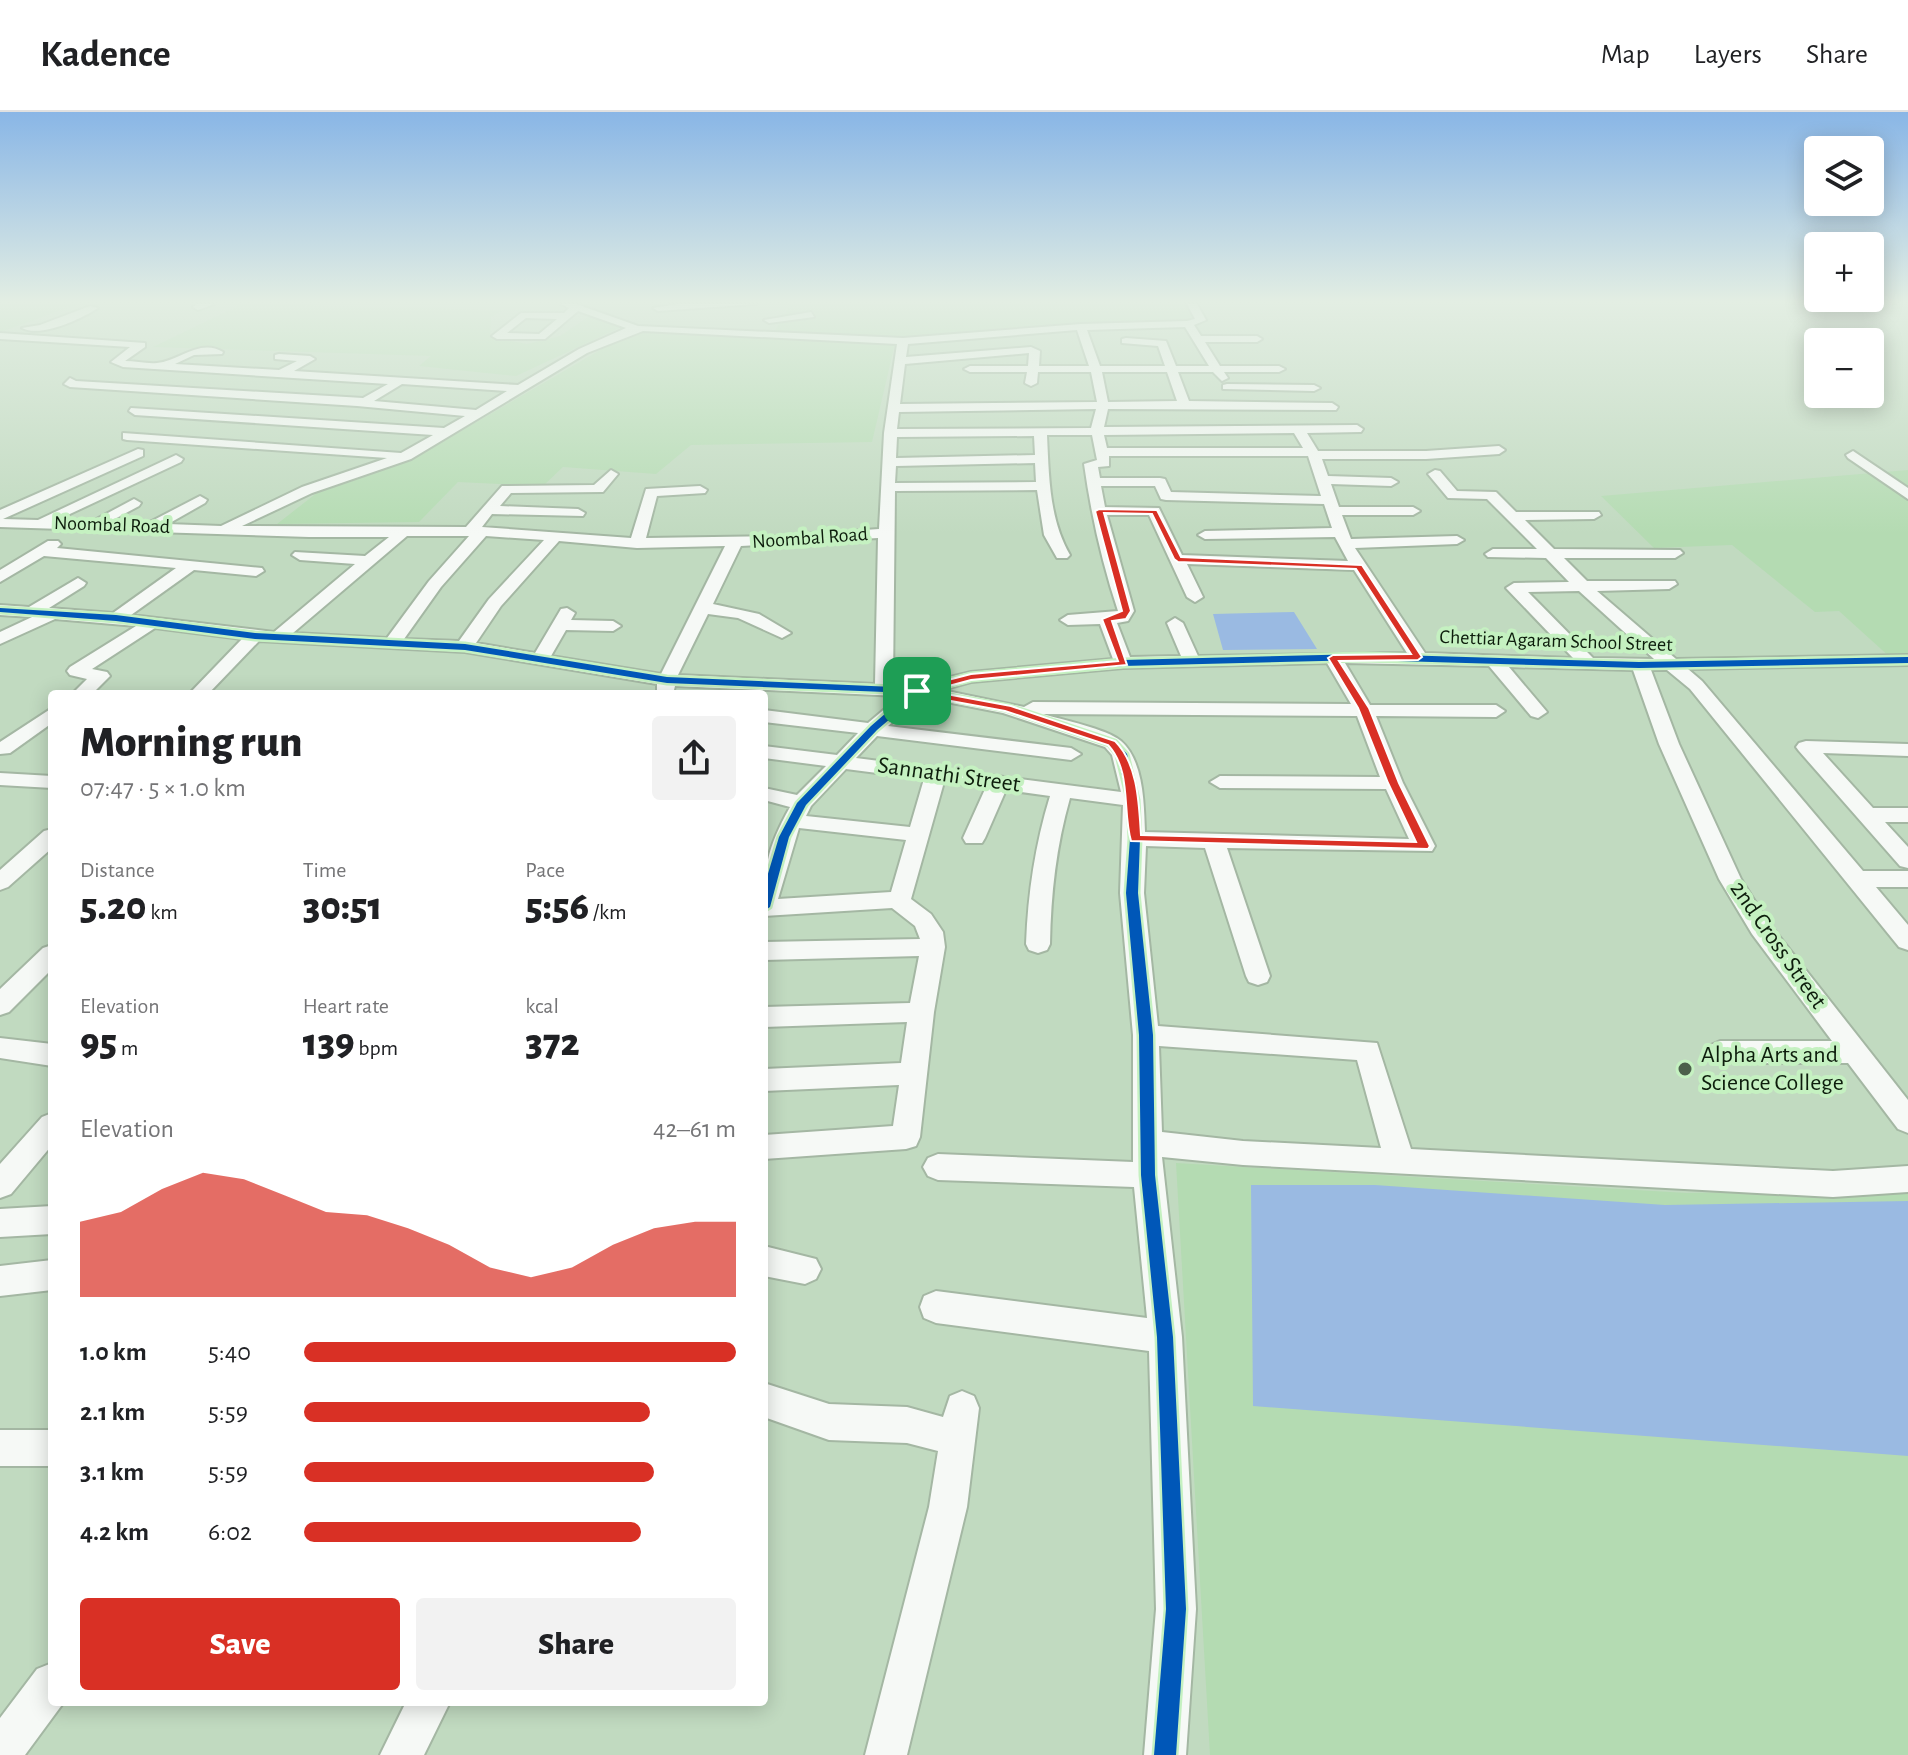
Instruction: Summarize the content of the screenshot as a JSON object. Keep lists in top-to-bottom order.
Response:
{
  "streets": {
    "street": [
      "Noombal Road",
      "Chettiar Agaram School Street",
      "Sannathi Street",
      "2nd Cross Street"
    ]
  },
  "crossings": [
    ["Chettiar Agaram School Street", "2nd Cross Street"]
  ],
  "places": ["Alpha Arts and Science College"],
  "page": {
    "header": "Kadence",
    "nav": ["Map", "Layers", "Share"],
    "map_buttons": ["+", "−"],
    "heading": ["Morning run", "07:47 · 5 × 1.0 km"],
    "stats": [
      ["Distance", "5.20 km"],
      ["Time", "30:51"],
      ["Pace", "5:56 /km"],
      ["Elevation", "95 m"],
      ["Heart rate", "139 bpm"],
      ["kcal", "372"]
    ],
    "chart": ["Elevation", "42–61 m"],
    "list": [
      {
        "name": "1.0 km",
        "note": "5:40"
      },
      {
        "name": "2.1 km",
        "note": "5:59"
      },
      {
        "name": "3.1 km",
        "note": "5:59"
      },
      {
        "name": "4.2 km",
        "note": "6:02"
      }
    ],
    "buttons": ["Save", "Share"]
  }
}
